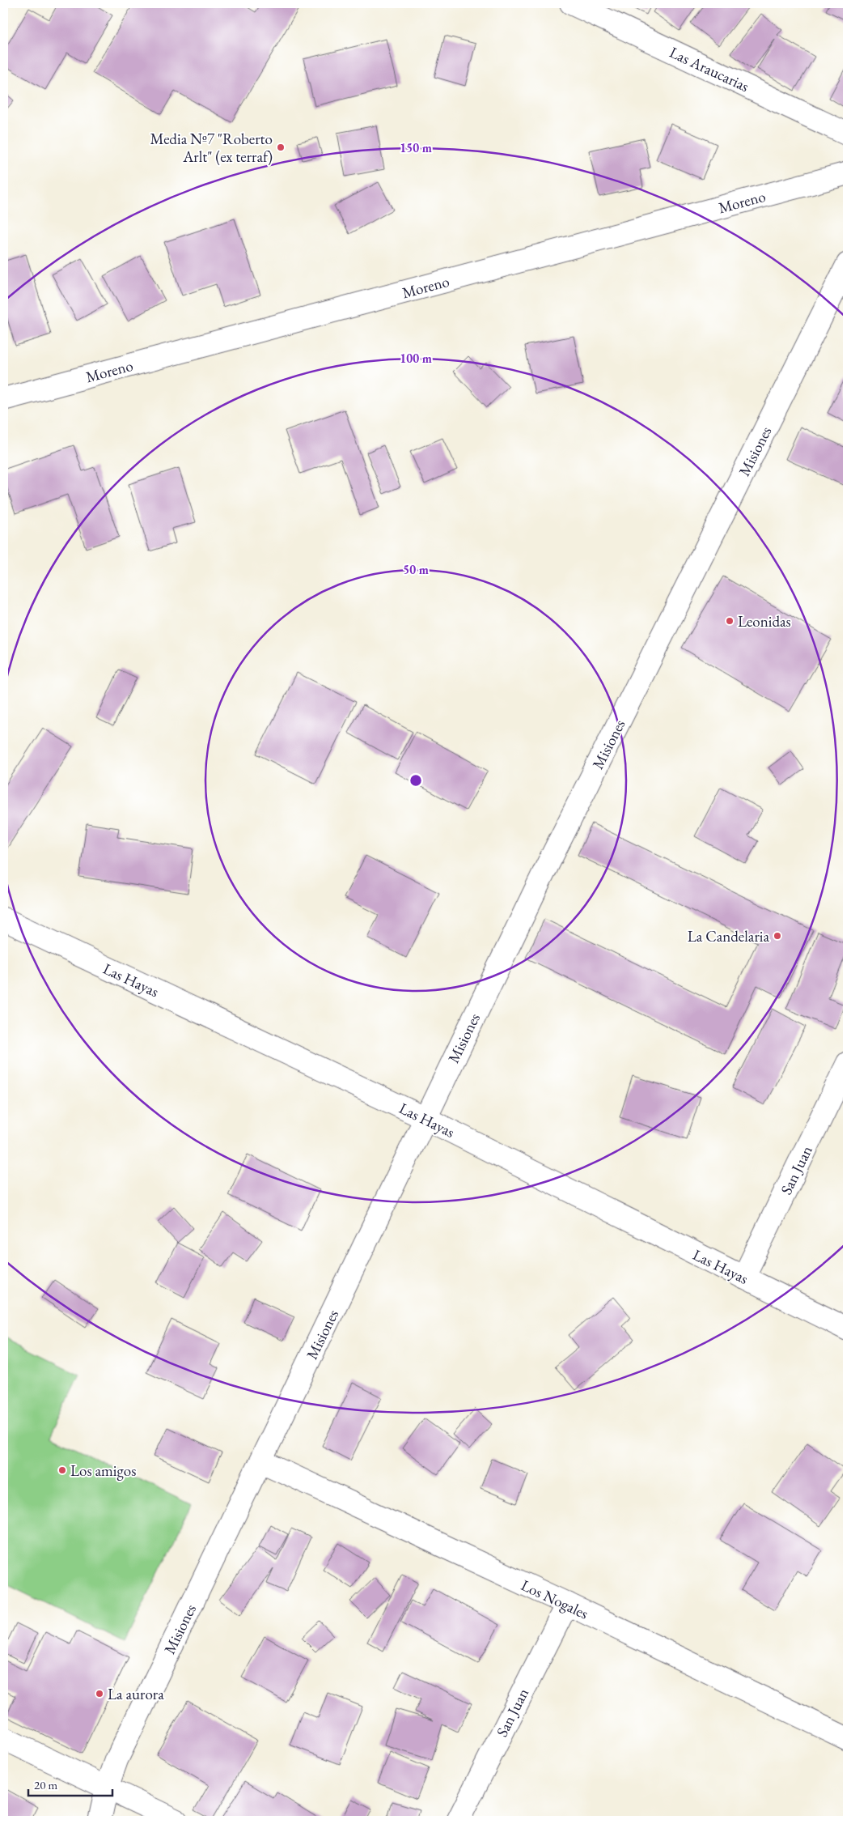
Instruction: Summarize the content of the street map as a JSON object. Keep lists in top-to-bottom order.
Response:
{
  "streets": {
    "street": [
      "Las Araucarias",
      "Moreno",
      "Misiones",
      "Las Hayas",
      "San Juan",
      "Los Nogales"
    ]
  },
  "crossings": [
    ["Misiones", "Las Hayas"],
    ["Misiones", "Los Nogales"],
    ["Las Hayas", "San Juan"],
    ["San Juan", "Los Nogales"]
  ],
  "places": [
    "Media Nº7 \"Roberto Arlt\" (ex terraf)",
    "Leonidas",
    "La Candelaria",
    "Los amigos",
    "La aurora"
  ],
  "scale_bar": "20 m",
  "rings": ["150 m", "100 m", "50 m"]
}
